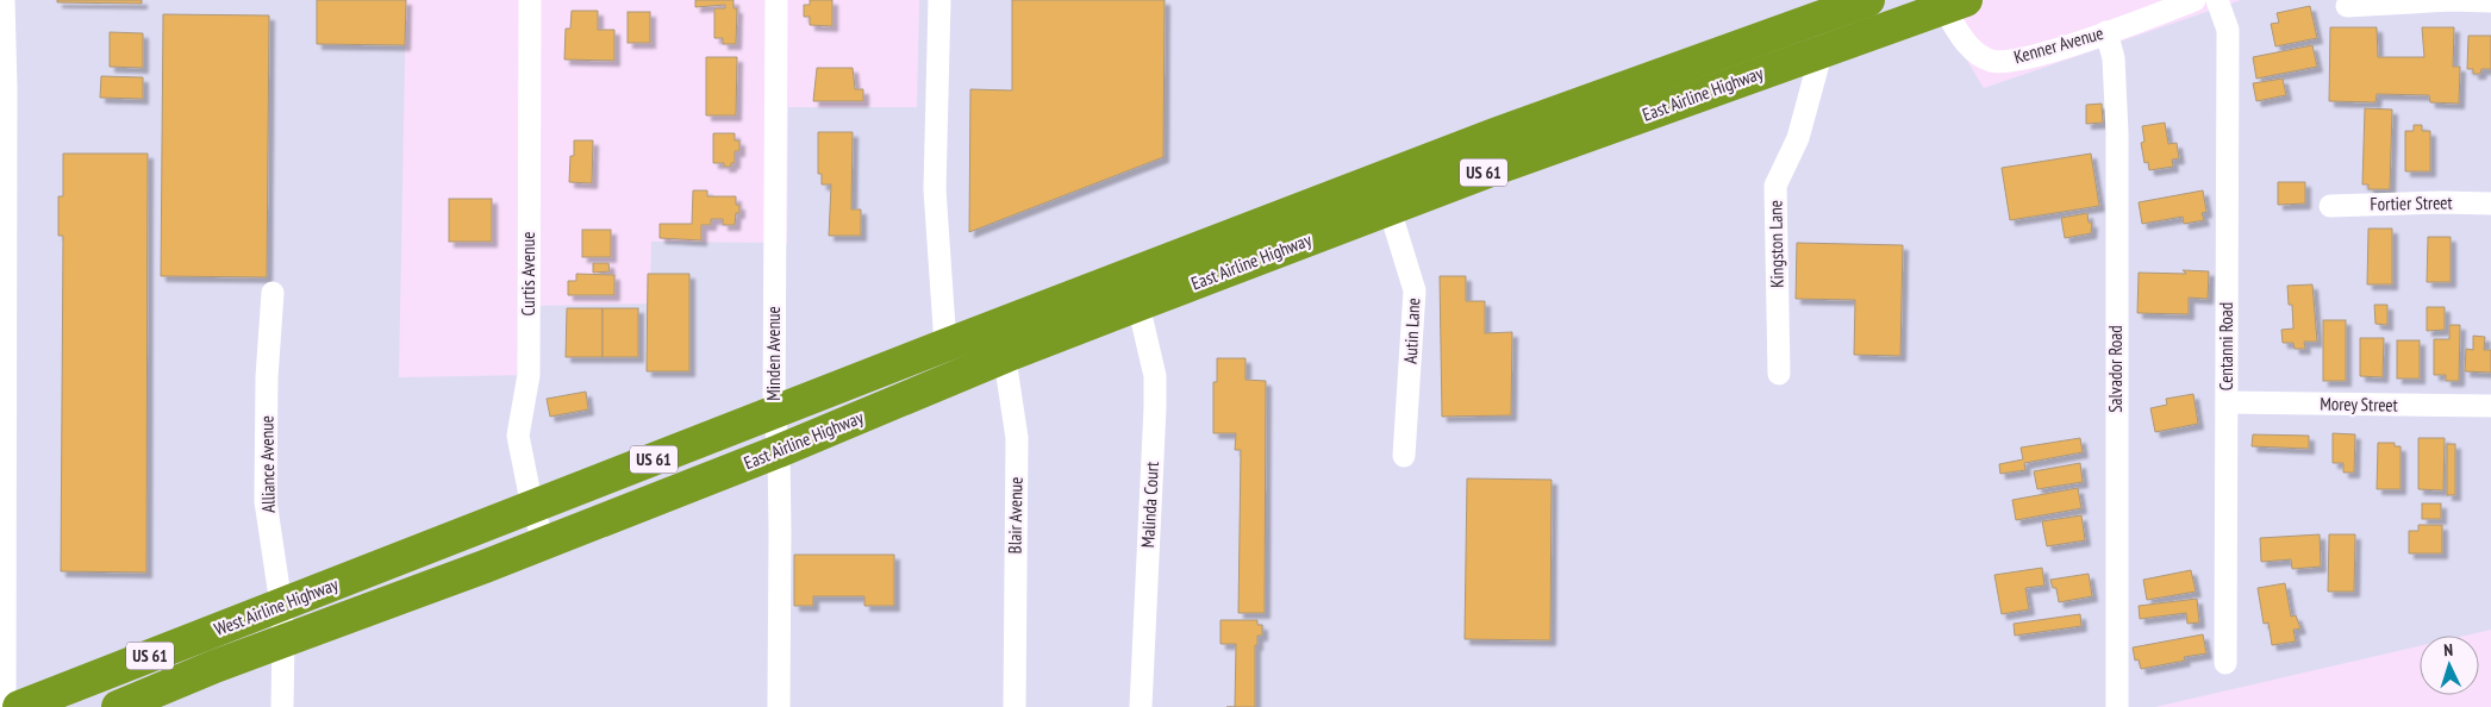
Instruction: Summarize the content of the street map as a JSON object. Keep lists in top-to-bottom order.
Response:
{
  "streets": {
    "highway": ["East Airline Highway", "US 61", "West Airline Highway"],
    "street": [
      "Kenner Avenue",
      "Fortier Street",
      "Kingston Lane",
      "Curtis Avenue",
      "Autin Lane",
      "Centanni Road",
      "Minden Avenue",
      "Salvador Road",
      "Morey Street",
      "Alliance Avenue",
      "Malinda Court",
      "Blair Avenue"
    ]
  },
  "crossings": [
    ["Kenner Avenue", "East Airline Highway"],
    ["Kenner Avenue", "Salvador Road"],
    ["East Airline Highway", "Kingston Lane"],
    ["East Airline Highway", "Curtis Avenue"],
    ["East Airline Highway", "Autin Lane"],
    ["East Airline Highway", "Minden Avenue"],
    ["East Airline Highway", "Malinda Court"],
    ["East Airline Highway", "Blair Avenue"],
    ["East Airline Highway", "West Airline Highway"],
    ["Curtis Avenue", "West Airline Highway"],
    ["Centanni Road", "Morey Street"],
    ["Alliance Avenue", "West Airline Highway"]
  ],
  "north": "top"
}
